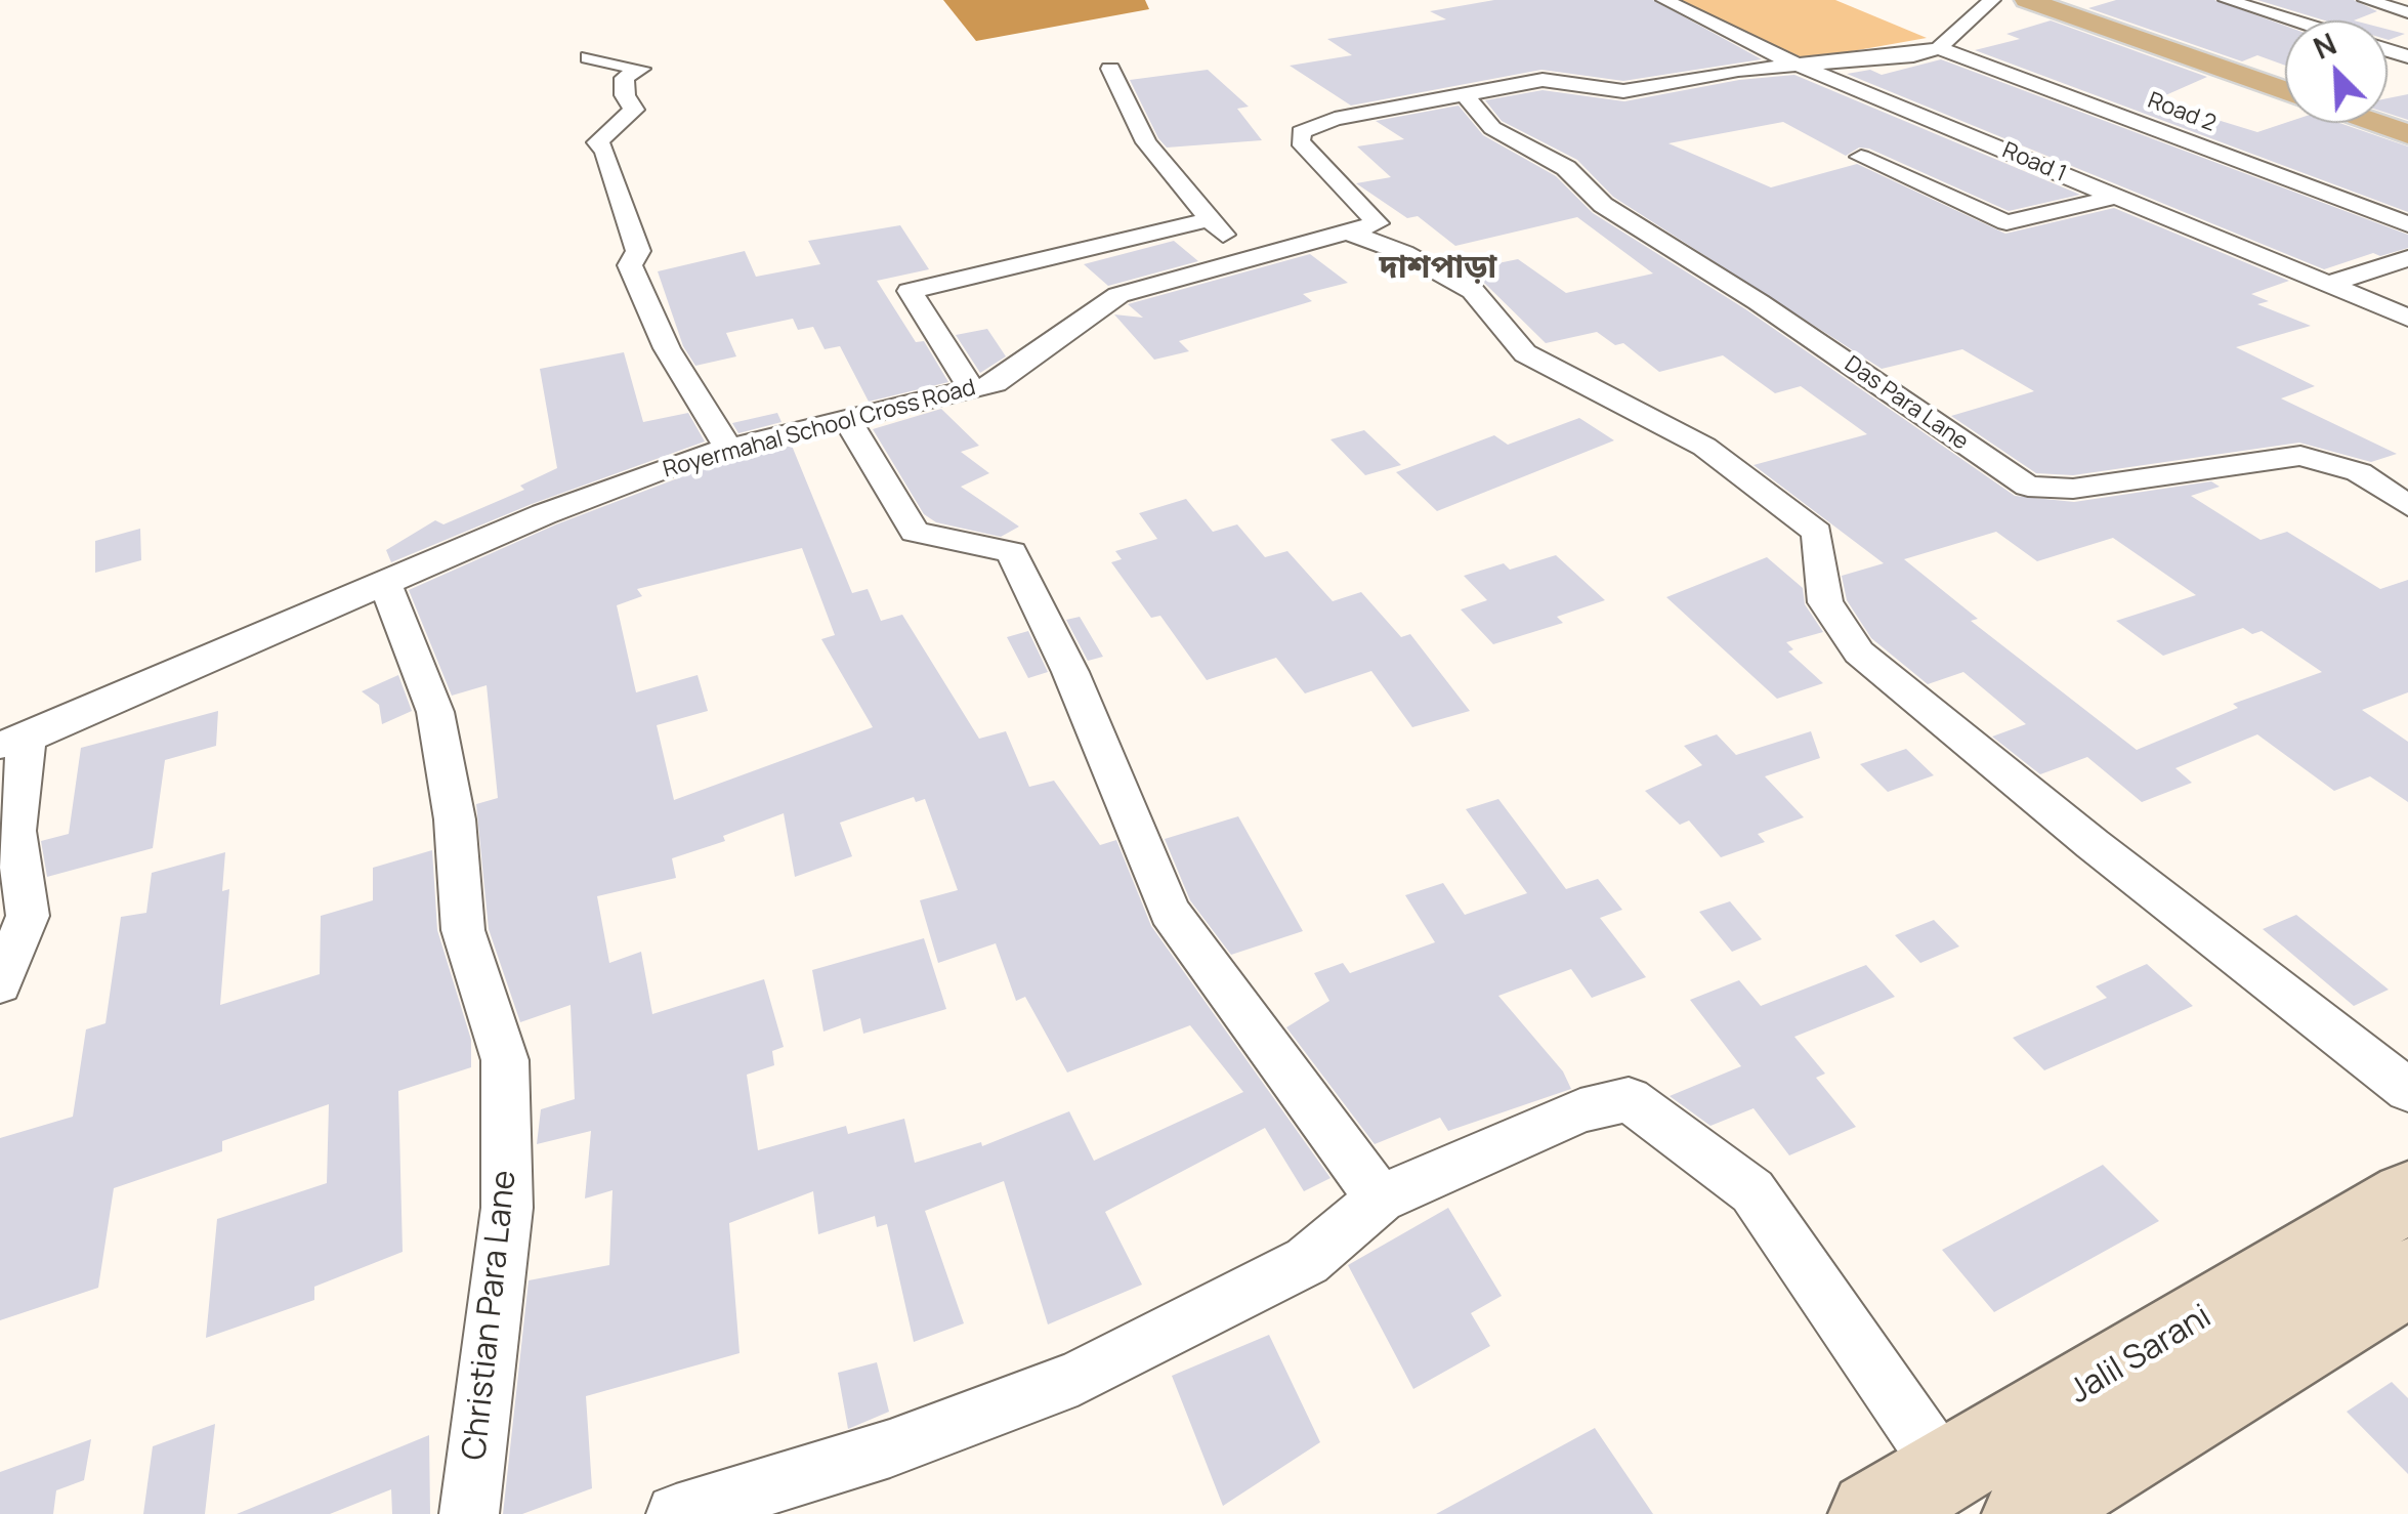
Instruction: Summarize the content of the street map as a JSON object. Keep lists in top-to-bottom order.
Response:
{
  "streets": {
    "main road": ["Jalil Sarani"],
    "street": [
      "Road 2",
      "Road 1",
      "Das Para Lane",
      "Royermahal School Cross Road",
      "Christian Para Lane"
    ]
  },
  "crossings": [
    ["Royermahal School Cross Road", "Christian Para Lane"]
  ],
  "districts": ["দাশপাড়া"],
  "north": "top left"
}
